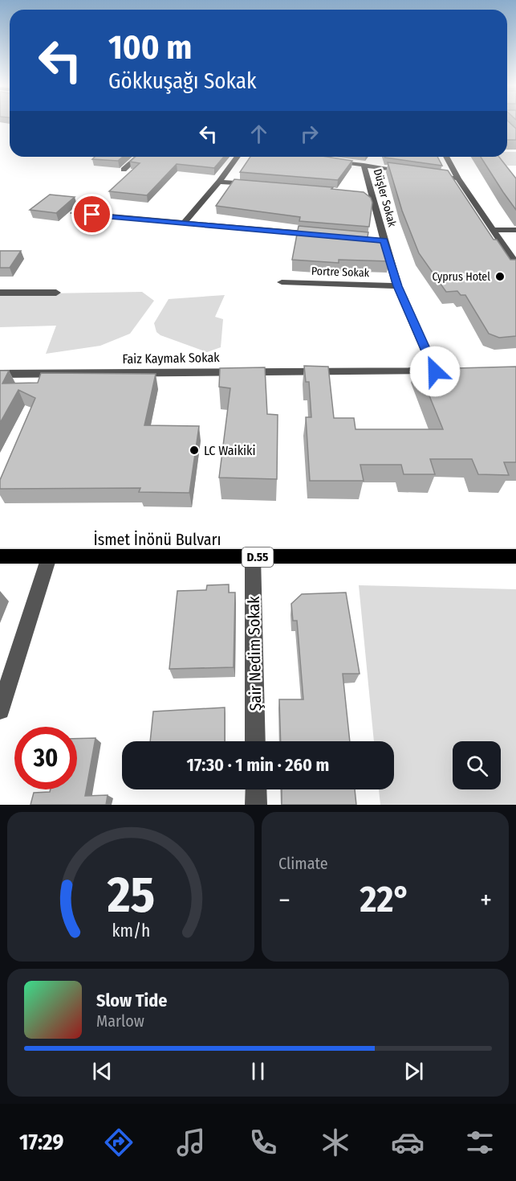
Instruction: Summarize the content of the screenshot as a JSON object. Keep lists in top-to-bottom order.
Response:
{
  "streets": {
    "main road": ["İsmet İnönü Bulvarı", "D.55"],
    "street": [
      "Düşler Sokak",
      "Portre Sokak",
      "Faiz Kaymak Sokak",
      "Şair Nedim Sokak"
    ]
  },
  "crossings": [
    ["Düşler Sokak", "Portre Sokak"],
    ["Düşler Sokak", "Faiz Kaymak Sokak"],
    ["İsmet İnönü Bulvarı", "Şair Nedim Sokak"]
  ],
  "places": ["Cyprus Hotel", "LC Waikiki"],
  "page": {
    "turn": ["100 m", "Gökkuşağı Sokak"],
    "limit": "30",
    "trip": "17:30 · 1 min · 260 m",
    "tile": "Climate",
    "heat": ["−", "22°", "+"],
    "song": ["Slow Tide", "Marlow"],
    "tabs": "17:29",
    "gauge": ["25", "km/h"]
  }
}
